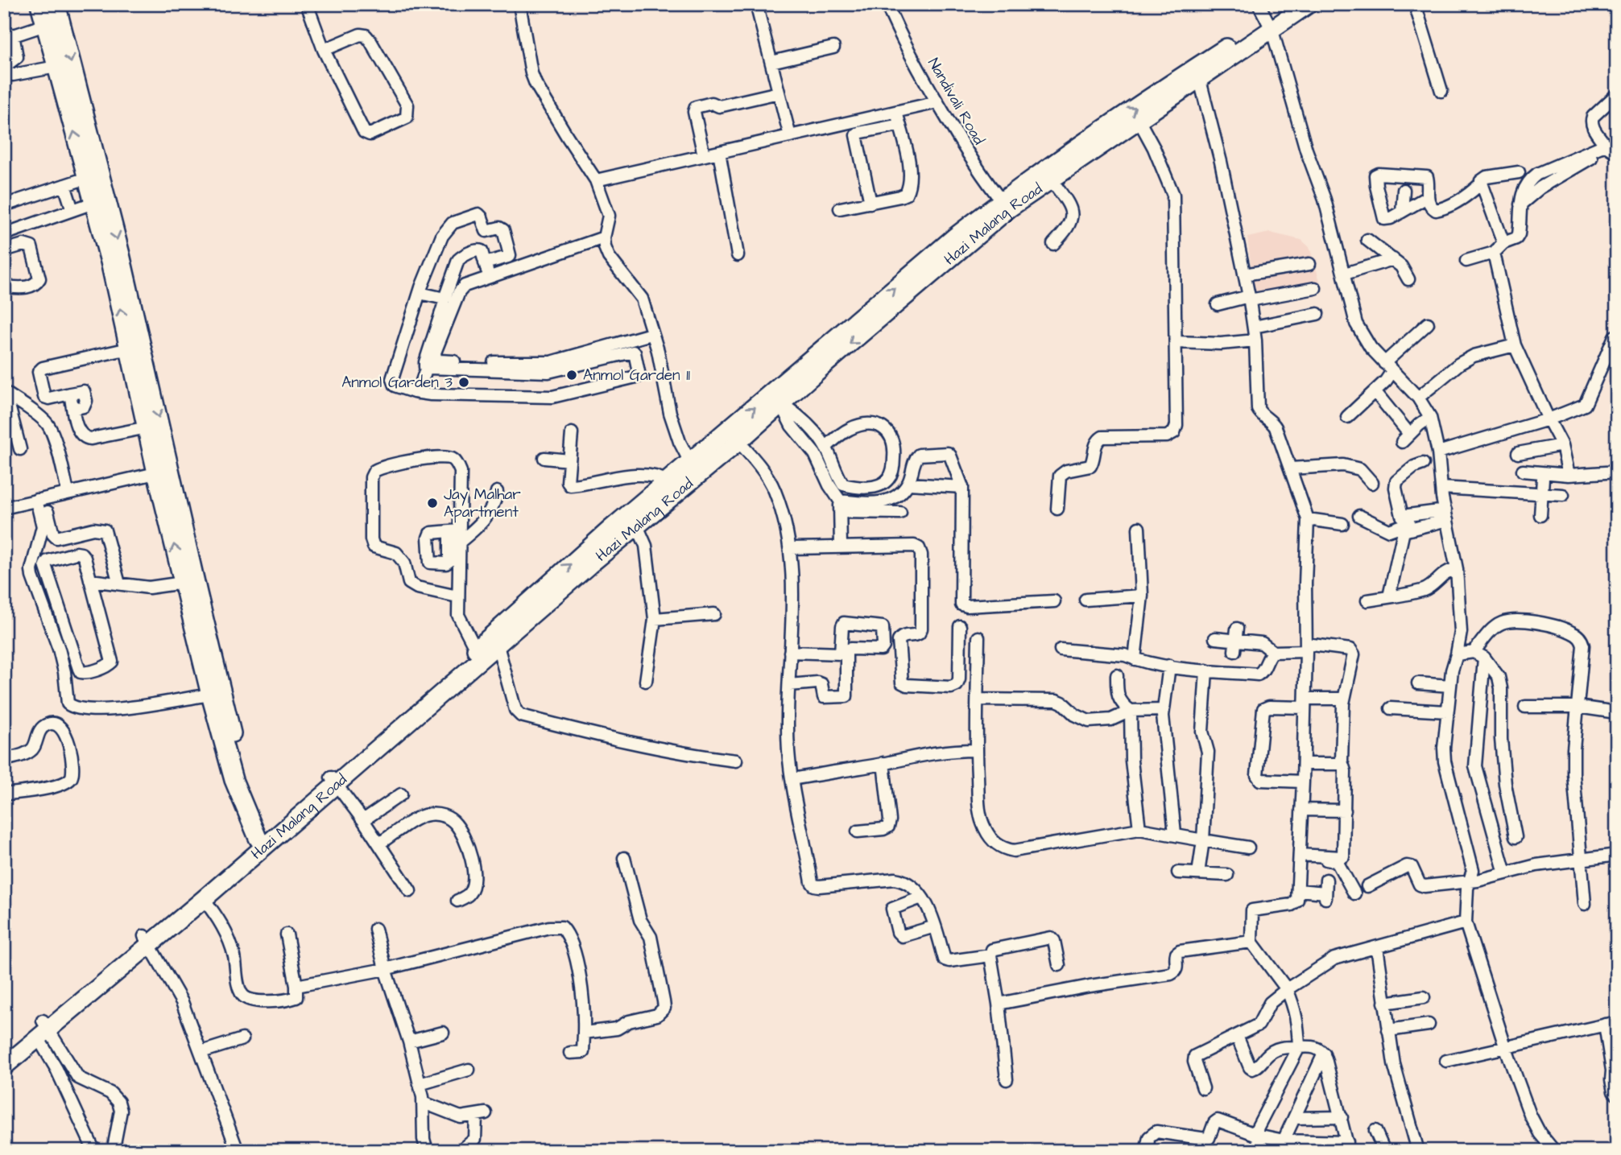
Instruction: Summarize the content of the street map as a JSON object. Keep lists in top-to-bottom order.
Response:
{
  "streets": {
    "main road": ["Hazi Malang Road"],
    "street": ["Nandivali Road"]
  },
  "crossings": [
    ["Nandivali Road", "Hazi Malang Road"]
  ],
  "places": ["Anmol Garden 11", "Anmol Garden 3", "Jay Malhar Apartment"]
}
